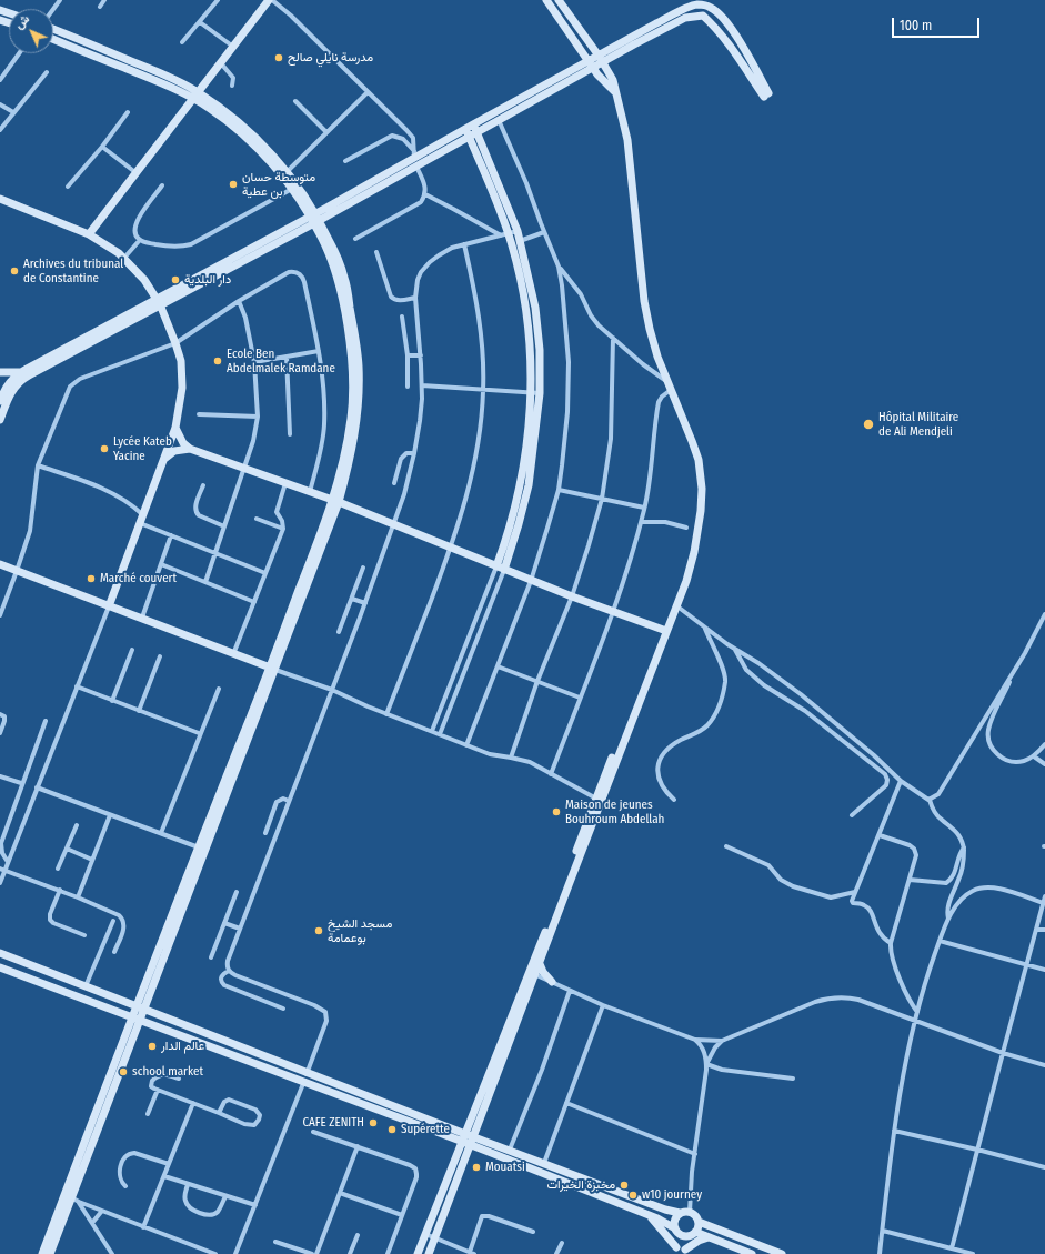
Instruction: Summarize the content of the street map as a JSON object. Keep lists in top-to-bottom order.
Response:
{
  "places": [
    "مدرسة نايلي صالح",
    "متوسطة حسان بن عطية",
    "Archives du tribunal de Constantine",
    "دار البلدية",
    "Ecole Ben Abdelmalek Ramdane",
    "Hôpital Militaire de Ali Mendjeli",
    "Lycée Kateb Yacine",
    "Marché couvert",
    "Maison de jeunes Bouhroum Abdellah",
    "مسجد الشيخ بوعمامة",
    "عالم الدار",
    "school market",
    "CAFE ZENITH",
    "Supérette",
    "Mouatsi",
    "مخبزة الخيرات",
    "w10 journey"
  ],
  "scale_bar": "100 m",
  "north": "top left"
}
